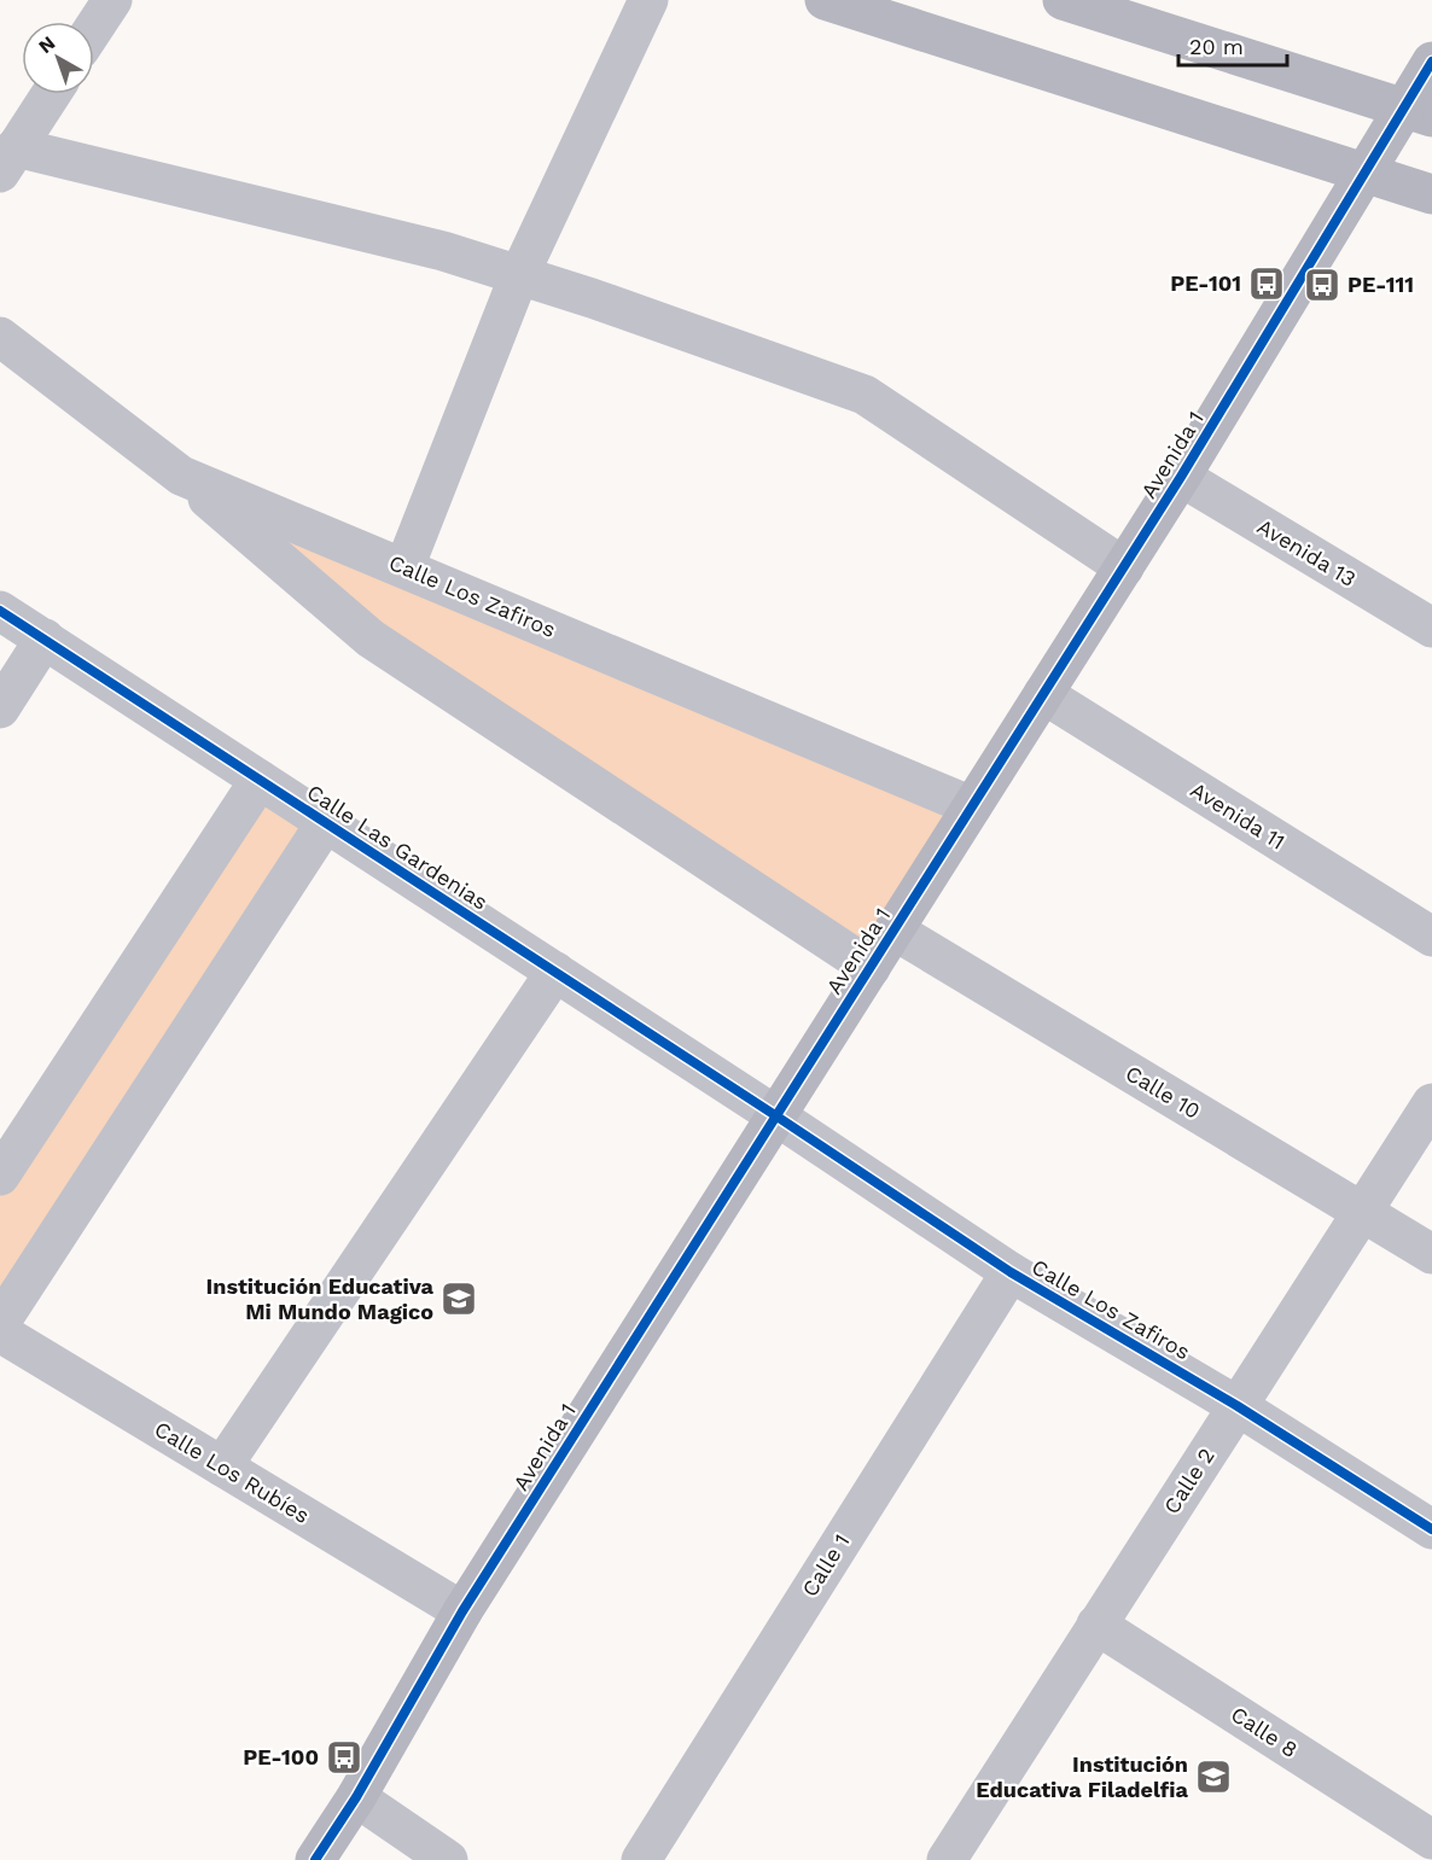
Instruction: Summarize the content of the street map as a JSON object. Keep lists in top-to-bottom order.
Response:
{
  "streets": {
    "street": [
      "Avenida 1",
      "Avenida 13",
      "Calle Los Zafiros",
      "Avenida 11",
      "Calle Las Gardenias",
      "Calle 10",
      "Calle Los Rubíes",
      "Calle 2",
      "Calle 1",
      "Calle 8"
    ]
  },
  "crossings": [
    ["Avenida 1", "Avenida 13"],
    ["Avenida 1", "Calle Los Zafiros"],
    ["Avenida 1", "Avenida 11"],
    ["Avenida 1", "Calle Las Gardenias"],
    ["Avenida 1", "Calle 10"],
    ["Avenida 1", "Calle Los Rubíes"],
    ["Calle Los Zafiros", "Calle Las Gardenias"],
    ["Calle Los Zafiros", "Calle 2"],
    ["Calle Los Zafiros", "Calle 1"],
    ["Calle 10", "Calle 2"],
    ["Calle 2", "Calle 8"]
  ],
  "places": {
    "bus stop": ["PE-101", "PE-111", "PE-100"],
    "school or university": ["Institución Educativa Mi Mundo Magico", "Institución Educativa Filadelfia"]
  },
  "scale_bar": "20 m",
  "north": "top left"
}
